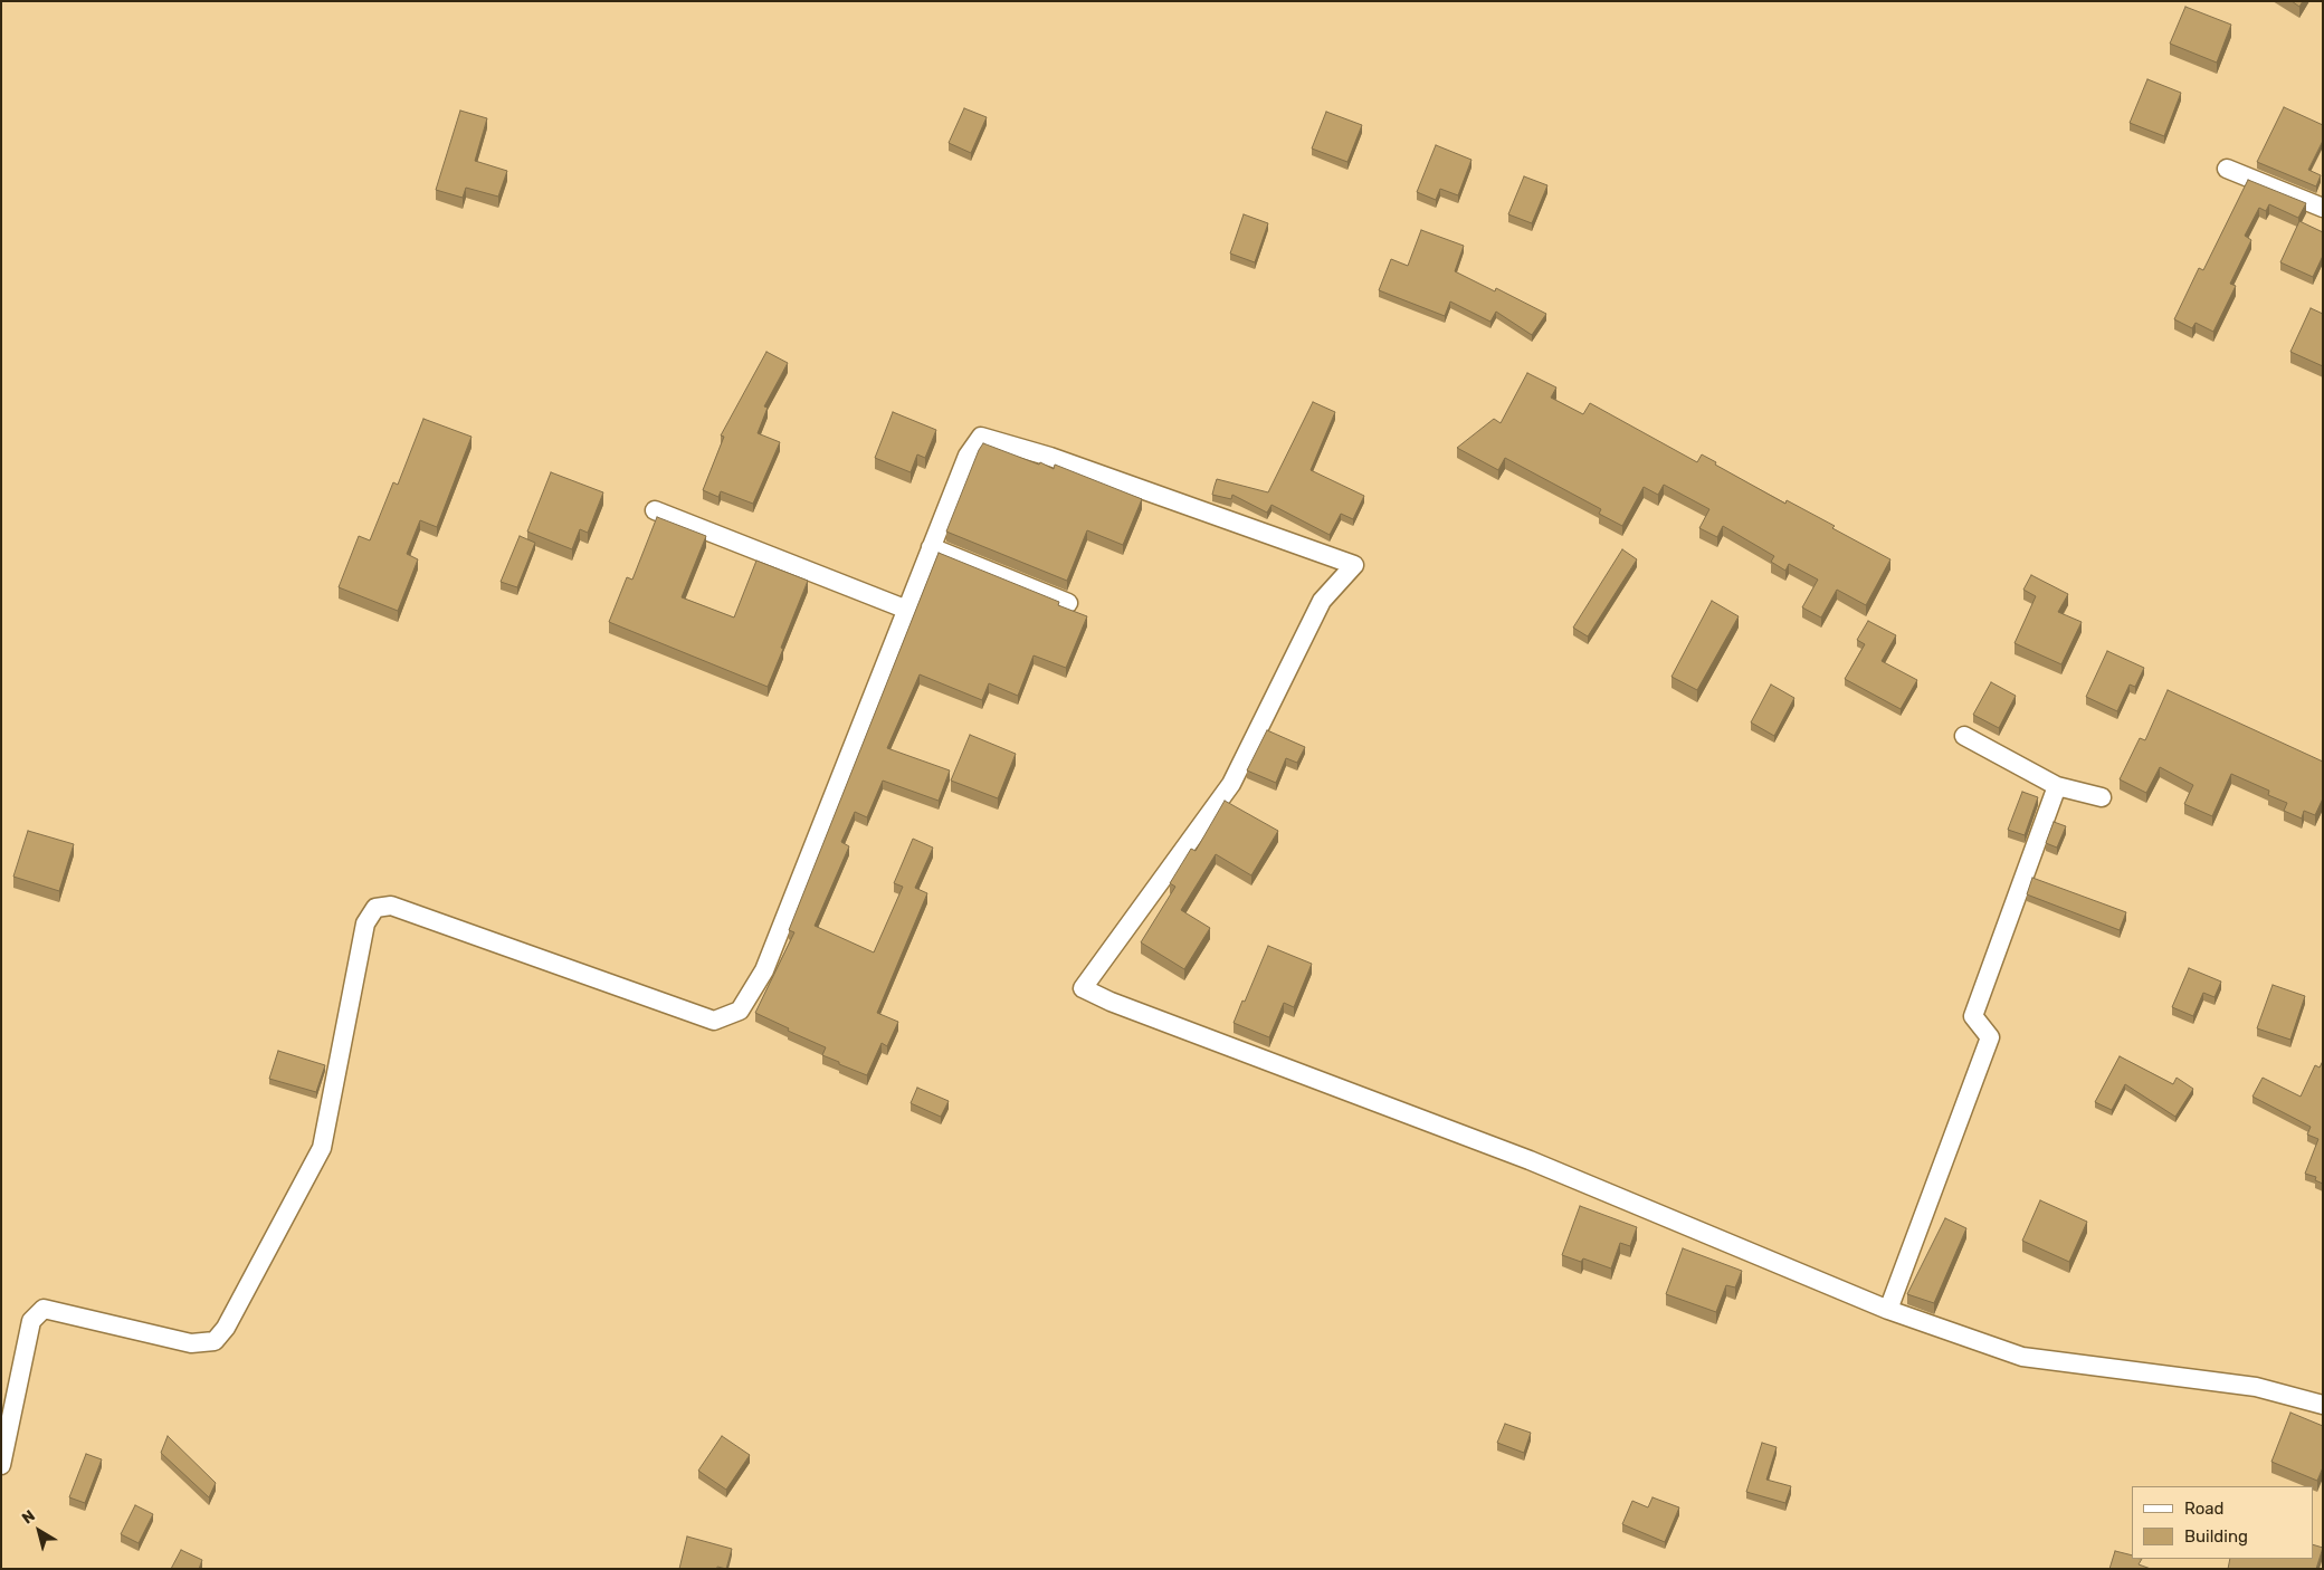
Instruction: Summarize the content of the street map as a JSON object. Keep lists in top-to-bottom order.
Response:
{
  "legend": ["Road", "Building"],
  "north": "top left"
}
